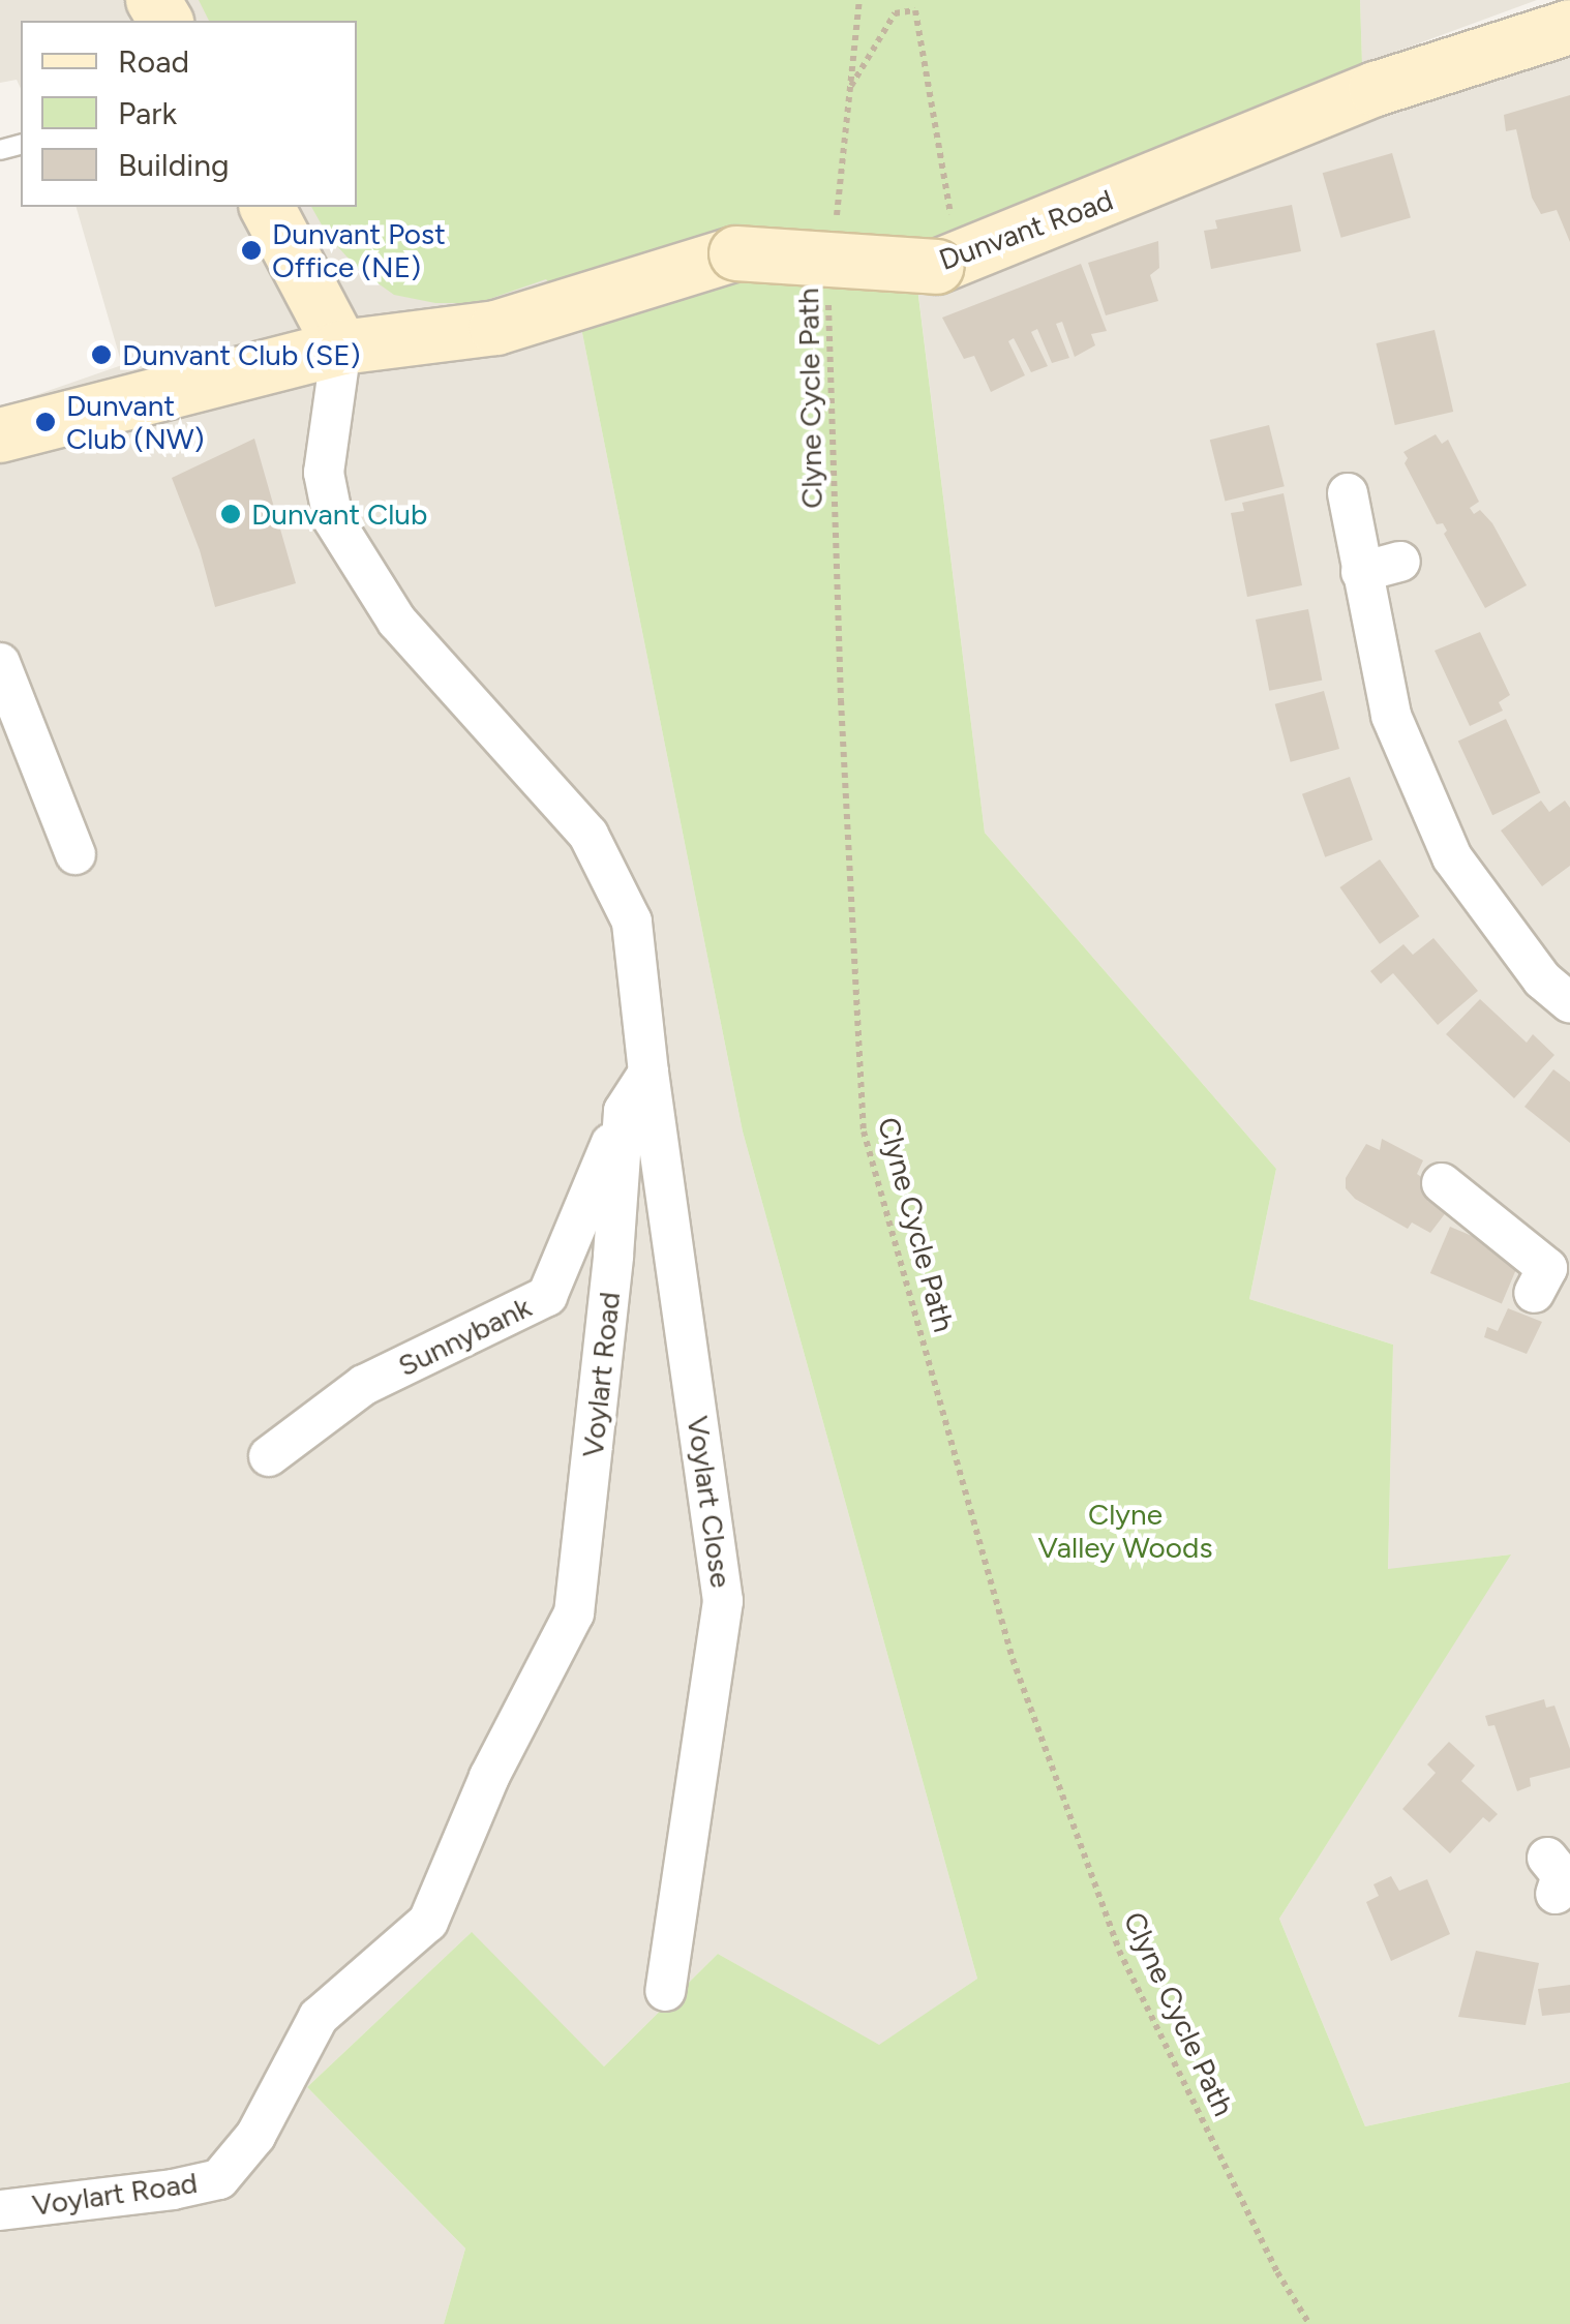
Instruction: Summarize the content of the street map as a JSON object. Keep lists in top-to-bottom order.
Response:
{
  "streets": {
    "main road": ["Dunvant Road"],
    "street": ["Sunnybank", "Voylart Road", "Voylart Close"],
    "path": ["Clyne Cycle Path"]
  },
  "crossings": [
    ["Sunnybank", "Voylart Road"],
    ["Voylart Road", "Voylart Close"]
  ],
  "parks": ["Clyne Valley Woods"],
  "places": [
    "Dunvant Post Office (NE)",
    "Dunvant Club (SE)",
    "Dunvant Club (NW)",
    "Dunvant Club"
  ],
  "legend": ["Road", "Park", "Building"]
}
